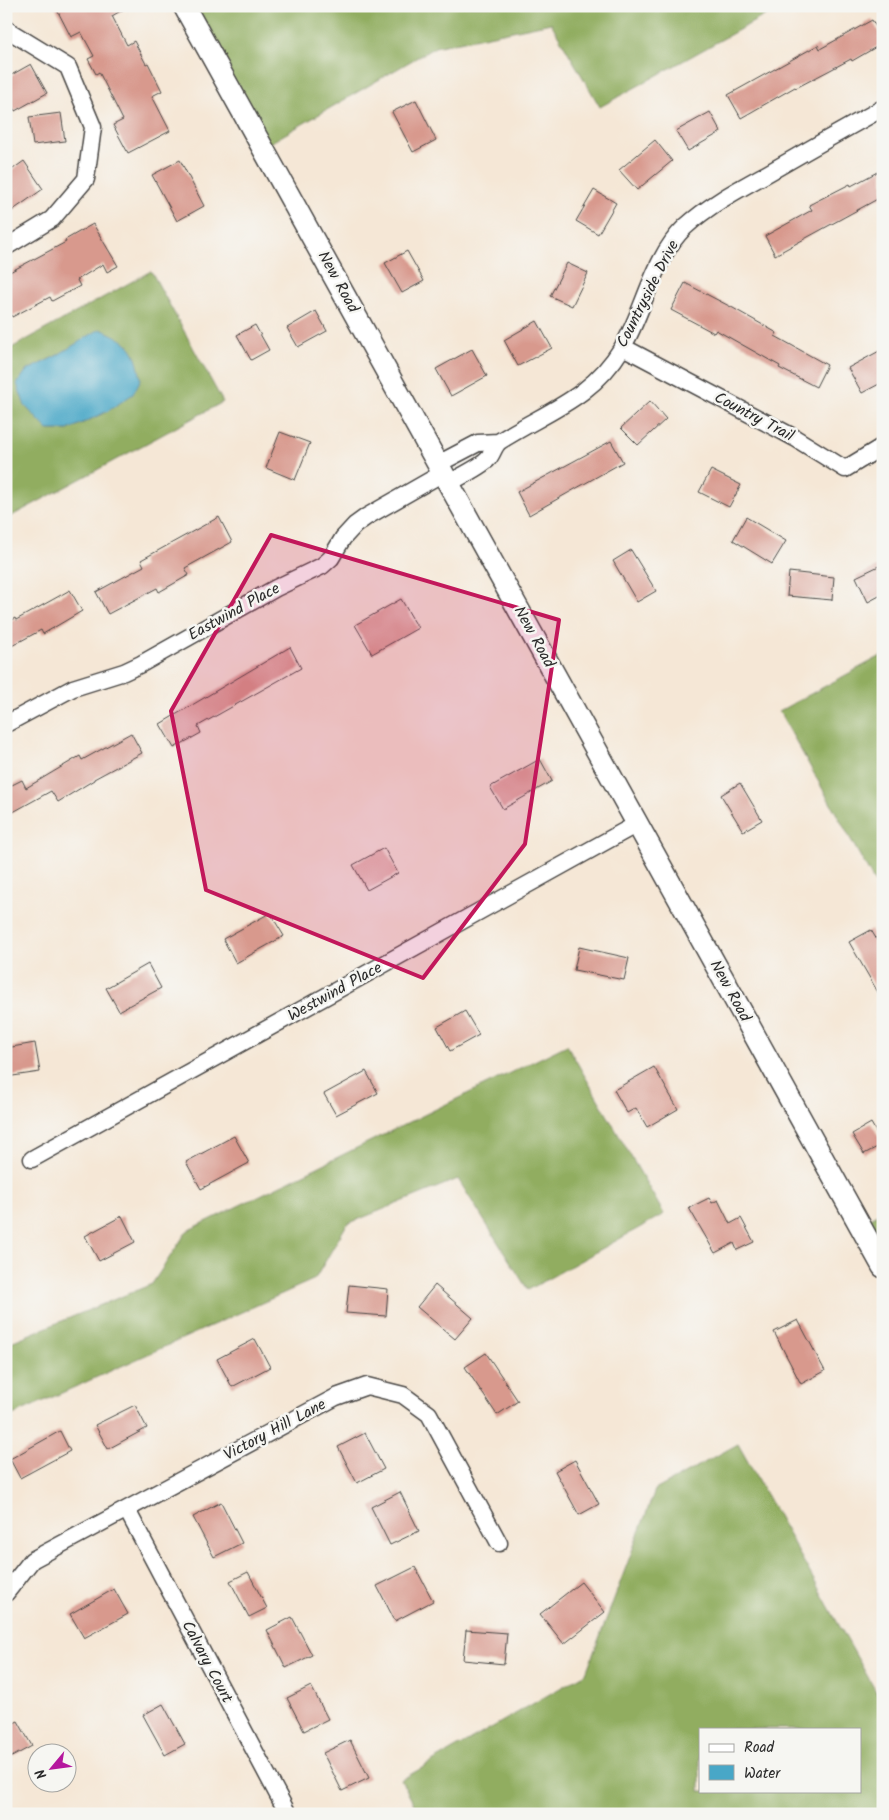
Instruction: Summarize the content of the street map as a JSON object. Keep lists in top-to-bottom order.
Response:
{
  "streets": {
    "street": [
      "New Road",
      "Countryside Drive",
      "Country Trail",
      "Eastwind Place",
      "Westwind Place",
      "Victory Hill Lane",
      "Calvary Court"
    ]
  },
  "crossings": [
    ["New Road", "Countryside Drive"],
    ["New Road", "Eastwind Place"],
    ["New Road", "Westwind Place"],
    ["Countryside Drive", "Country Trail"],
    ["Countryside Drive", "Eastwind Place"],
    ["Victory Hill Lane", "Calvary Court"]
  ],
  "legend": ["Road", "Water"],
  "north": "bottom left"
}
